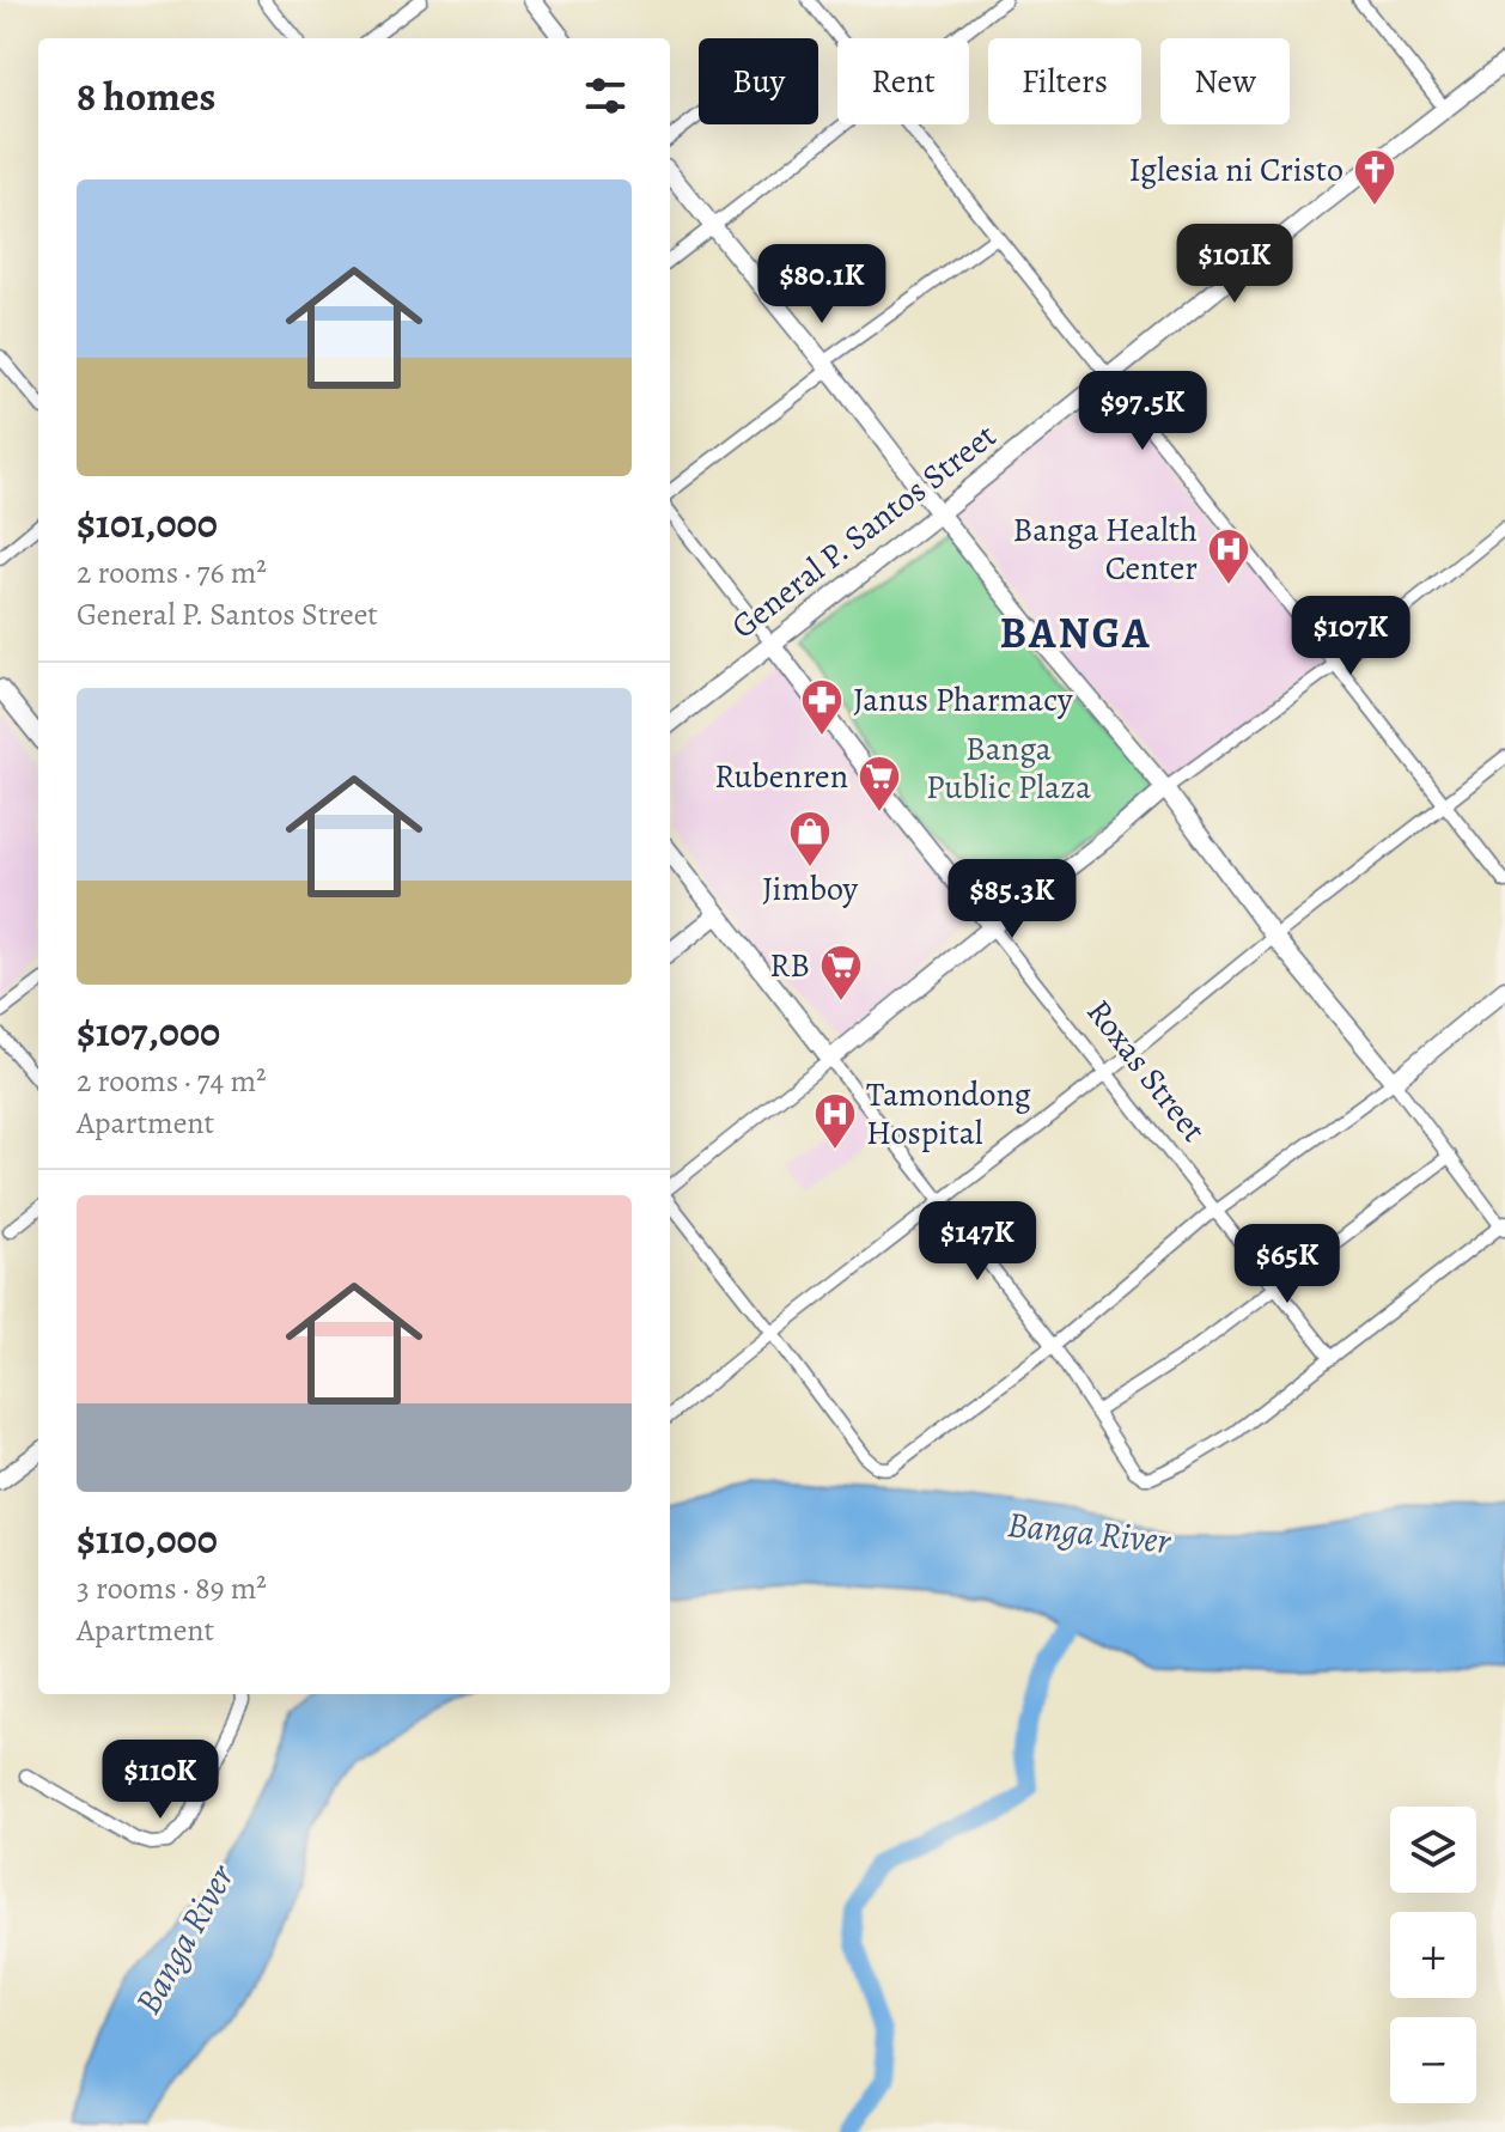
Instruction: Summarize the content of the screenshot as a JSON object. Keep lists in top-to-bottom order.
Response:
{
  "streets": {
    "street": ["General P. Santos Street", "Roxas Street"]
  },
  "crossings": [
    ["General P. Santos Street", "Roxas Street"]
  ],
  "districts": ["BANGA"],
  "water": ["Banga River"],
  "parks": ["Banga Public Plaza"],
  "places": {
    "church": ["Iglesia ni Cristo"],
    "hospital": ["Banga Health Center", "Tamondong Hospital"],
    "pharmacy": ["Janus Pharmacy"],
    "supermarket": ["Rubenren", "RB"],
    "shop": ["Jimboy"]
  },
  "page": {
    "chip": [
      "Buy",
      "Rent",
      "Filters",
      "New"
    ],
    "heading": "8 homes",
    "list": [
      {
        "name": "$101,000",
        "note": "2 rooms · 76 m² · General P. Santos Street"
      },
      {
        "name": "$107,000",
        "note": "2 rooms · 74 m² · Apartment"
      },
      {
        "name": "$110,000",
        "note": "3 rooms · 89 m² · Apartment"
      }
    ],
    "price": [
      "$101K",
      "$80.1K",
      "$97.5K",
      "$107K",
      "$85.3K",
      "$147K",
      "$65K",
      "$110K"
    ],
    "map_buttons": ["+", "−"]
  }
}
